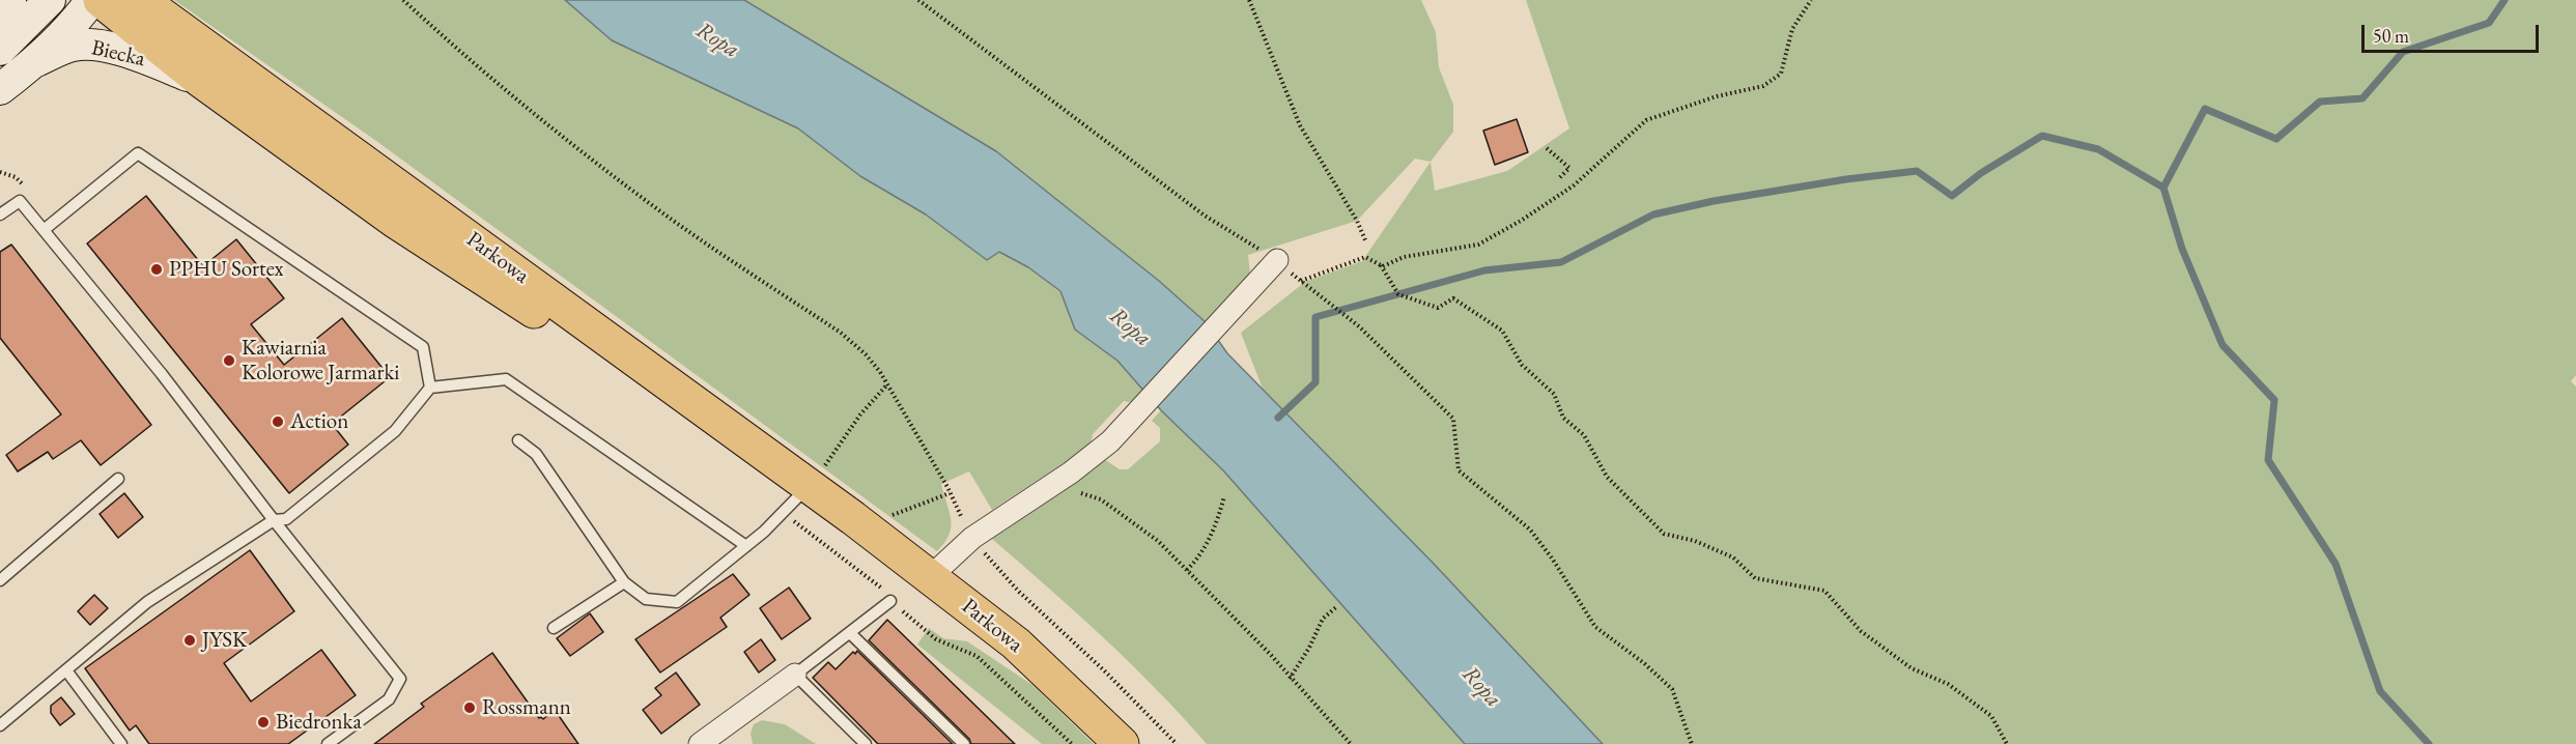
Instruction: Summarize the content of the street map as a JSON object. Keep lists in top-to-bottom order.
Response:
{
  "streets": {
    "main road": ["Parkowa"],
    "street": ["Biecka"]
  },
  "crossings": [
    ["Biecka", "Parkowa"]
  ],
  "water": ["Ropa"],
  "places": [
    "PPHU Sortex",
    "Kawiarnia Kolorowe Jarmarki",
    "Action",
    "JYSK",
    "Rossmann",
    "Biedronka"
  ],
  "scale_bar": "50 m"
}
